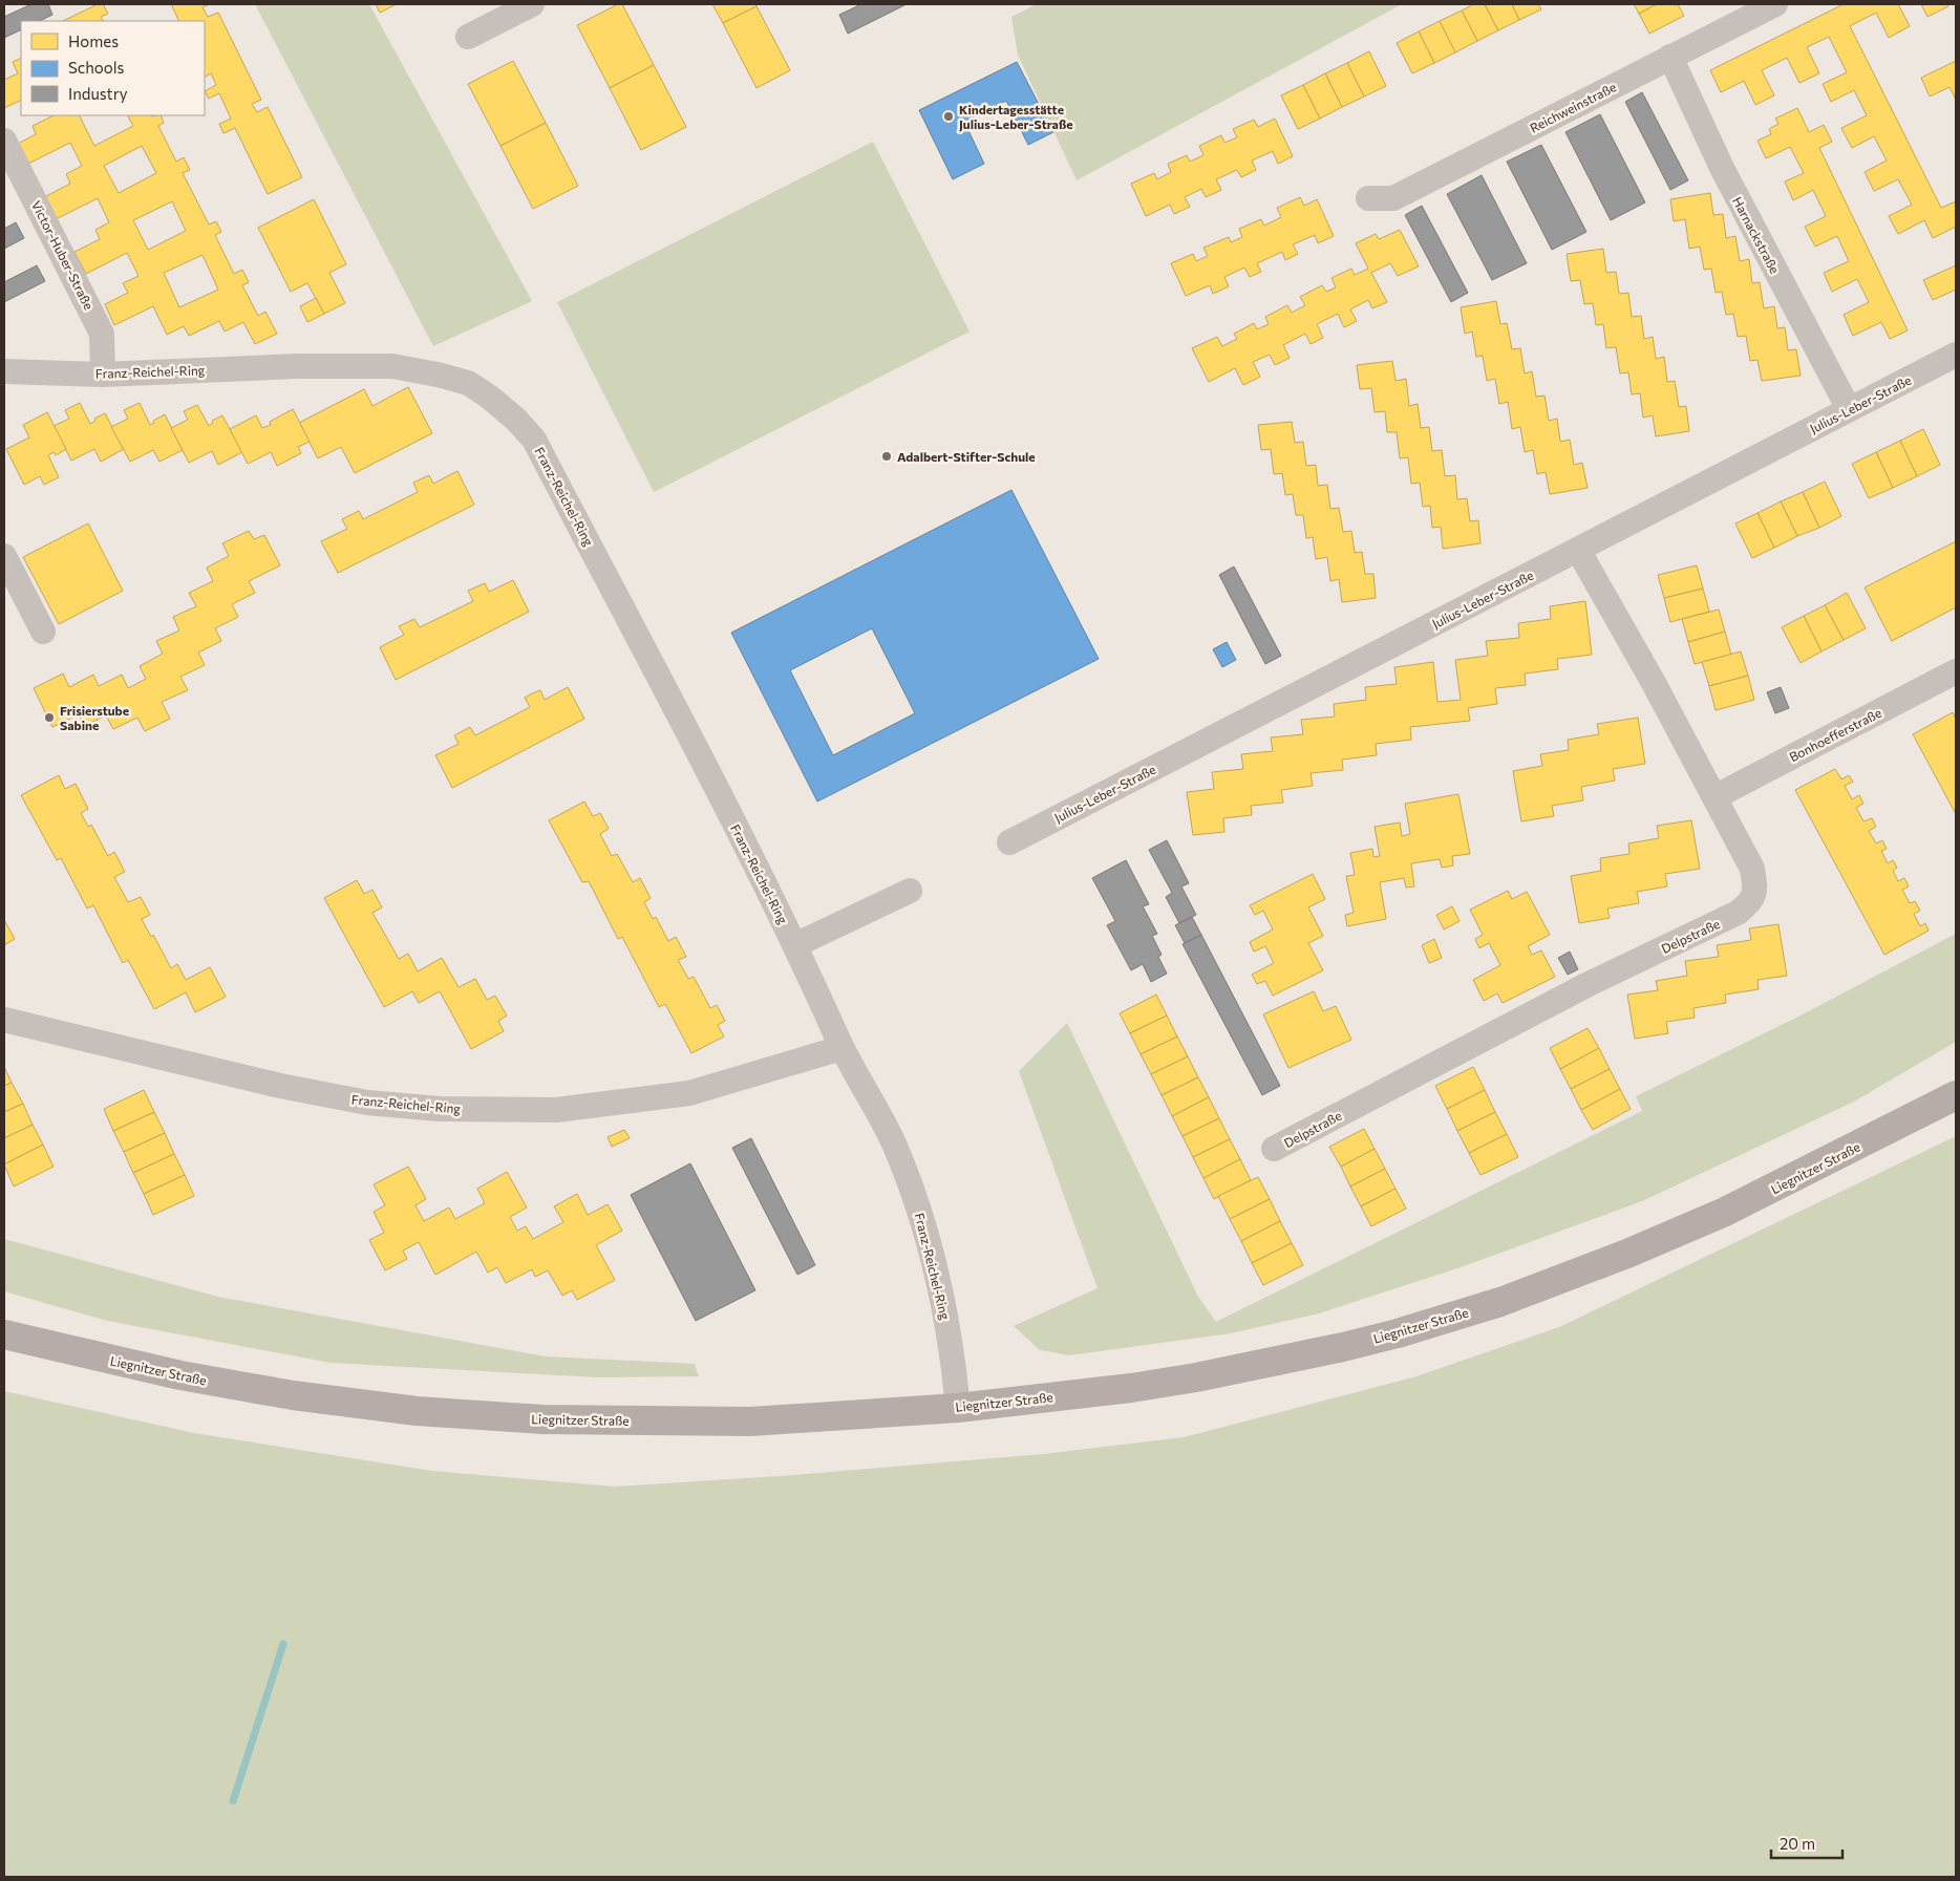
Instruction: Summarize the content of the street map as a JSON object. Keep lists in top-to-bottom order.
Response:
{
  "streets": {
    "main road": ["Liegnitzer Straße"],
    "street": [
      "Reichweinstraße",
      "Harnackstraße",
      "Victor-Huber-Straße",
      "Franz-Reichel-Ring",
      "Julius-Leber-Straße",
      "Bonhoefferstraße",
      "Delpstraße"
    ]
  },
  "crossings": [
    ["Reichweinstraße", "Harnackstraße"],
    ["Harnackstraße", "Julius-Leber-Straße"],
    ["Victor-Huber-Straße", "Franz-Reichel-Ring"],
    ["Franz-Reichel-Ring", "Liegnitzer Straße"],
    ["Julius-Leber-Straße", "Delpstraße"],
    ["Bonhoefferstraße", "Delpstraße"]
  ],
  "places": ["Kindertagesstätte Julius-Leber-Straße", "Adalbert-Stifter-Schule", "Frisierstube Sabine"],
  "legend": ["Homes", "Schools", "Industry"],
  "scale_bar": "20 m"
}
